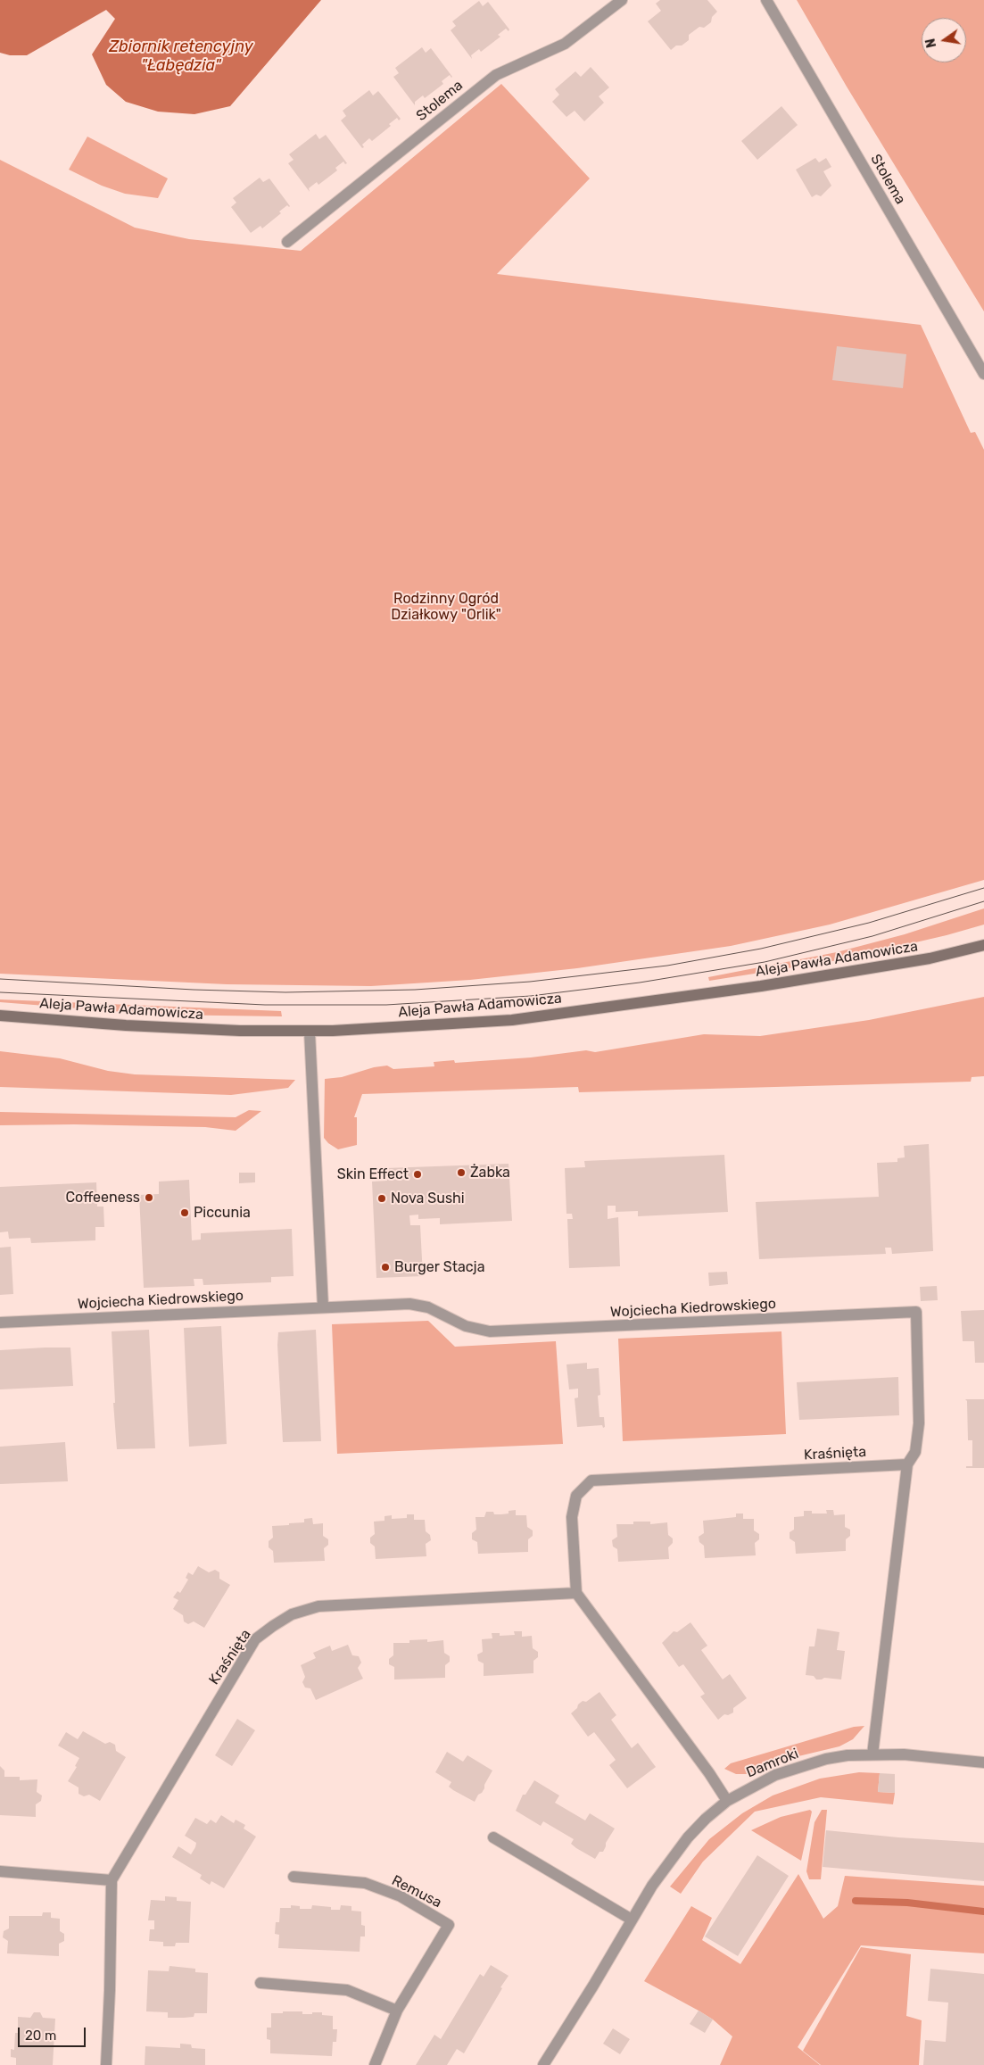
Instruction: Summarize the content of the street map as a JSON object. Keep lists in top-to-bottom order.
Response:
{
  "streets": {
    "main road": ["Aleja Pawła Adamowicza"],
    "street": [
      "Stolema",
      "Wojciecha Kiedrowskiego",
      "Kraśnięta",
      "Damroki",
      "Remusa"
    ]
  },
  "crossings": [
    ["Wojciecha Kiedrowskiego", "Kraśnięta"]
  ],
  "water": ["Zbiornik retencyjny \"Łabędzia\""],
  "parks": ["Rodzinny Ogród Działkowy \"Orlik\""],
  "places": [
    "Żabka",
    "Skin Effect",
    "Coffeeness",
    "Nova Sushi",
    "Piccunia",
    "Burger Stacja"
  ],
  "scale_bar": "20 m",
  "north": "left"
}
